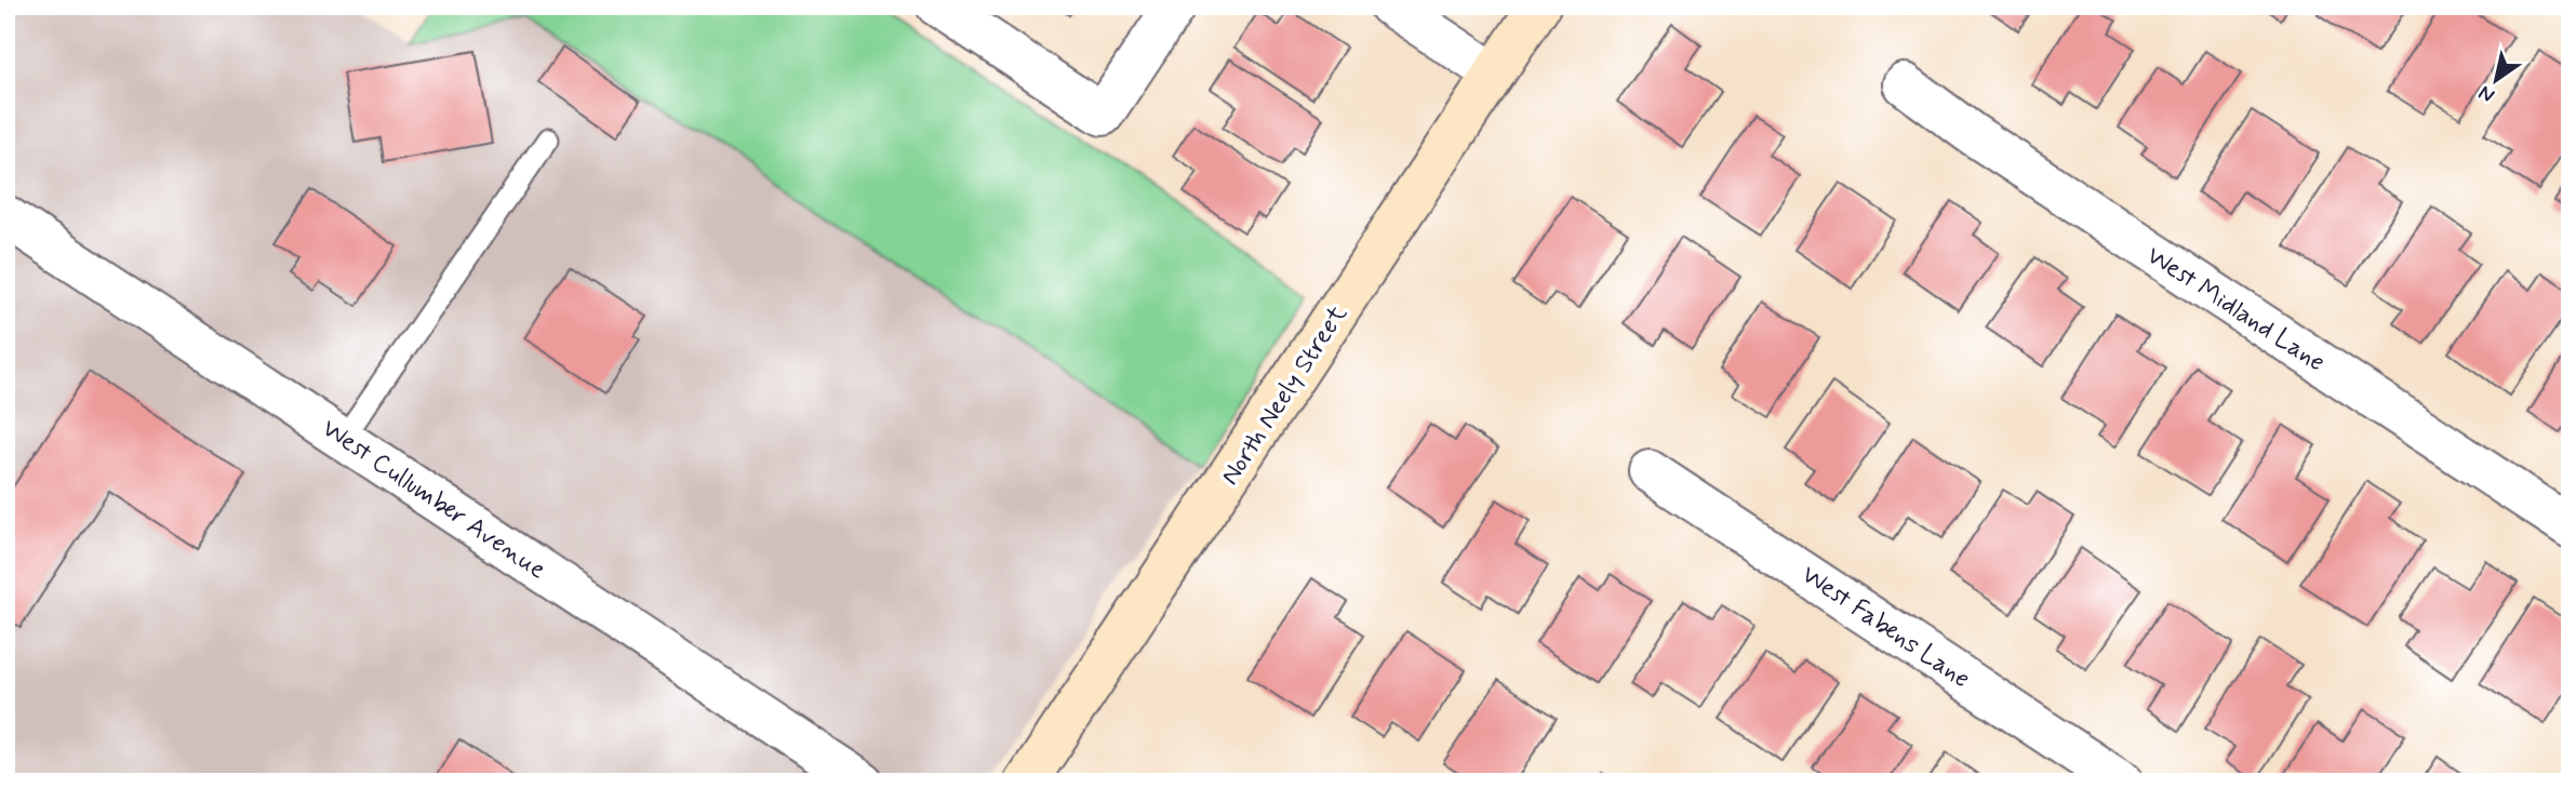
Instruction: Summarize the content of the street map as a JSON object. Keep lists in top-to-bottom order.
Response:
{
  "streets": {
    "street": [
      "West Midland Lane",
      "North Neely Street",
      "West Cullumber Avenue",
      "West Fabens Lane"
    ]
  },
  "north": "bottom left"
}
